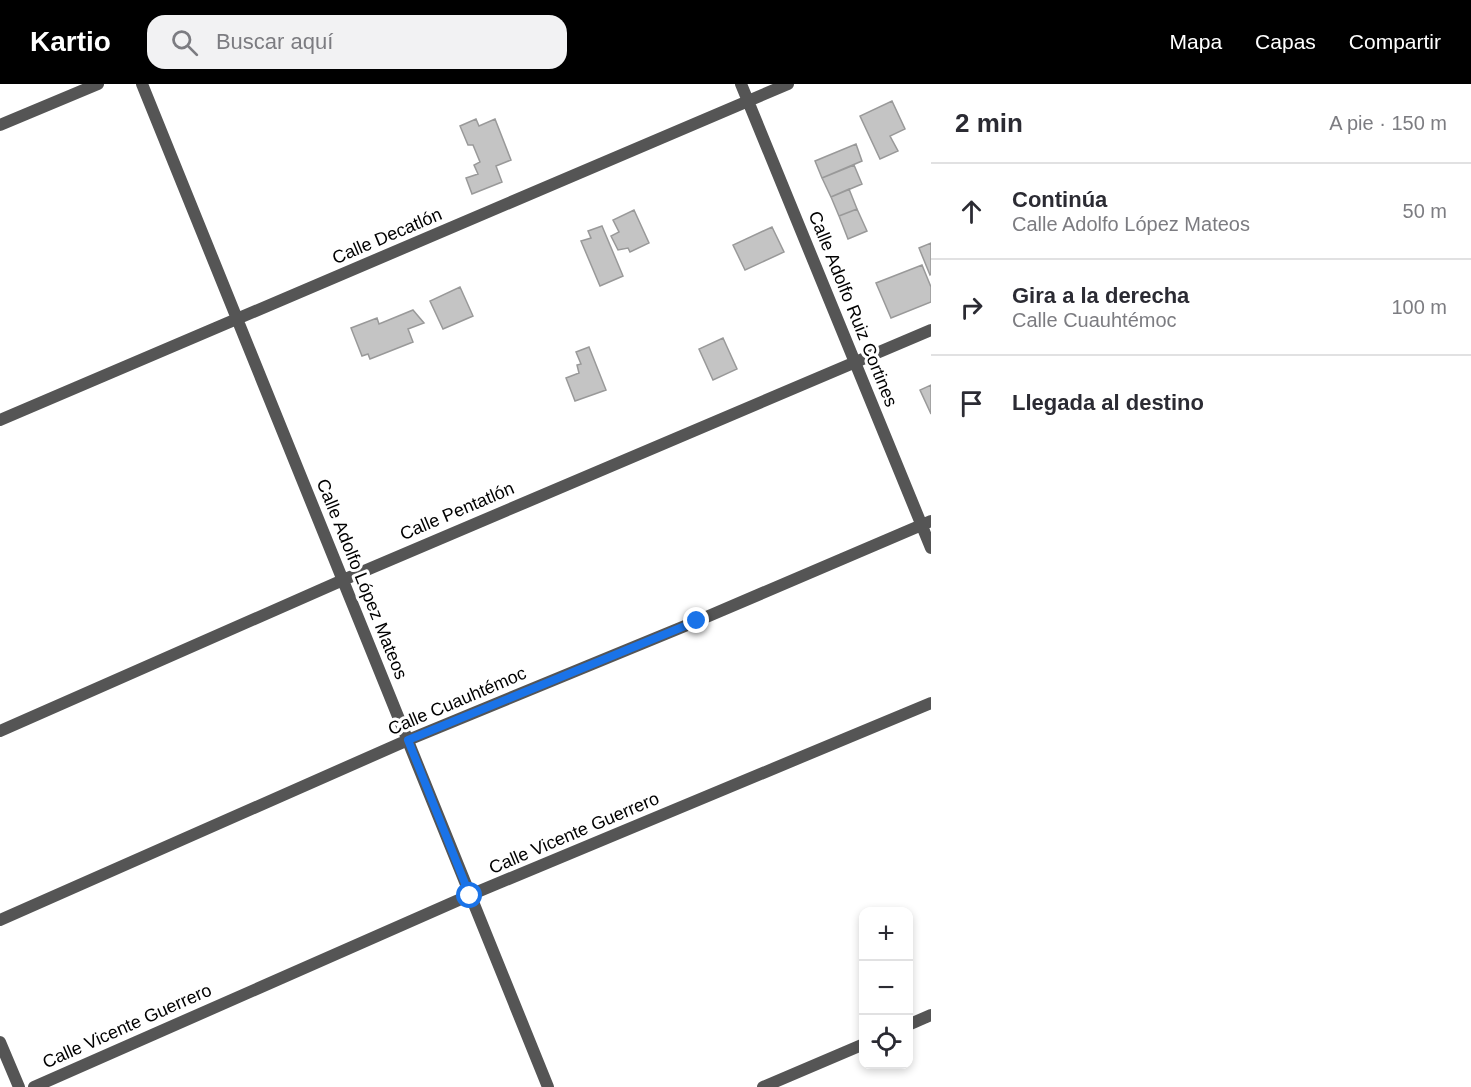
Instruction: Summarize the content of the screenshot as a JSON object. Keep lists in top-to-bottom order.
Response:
{
  "streets": {
    "street": [
      "Calle Decatlón",
      "Calle Adolfo Ruiz Cortines",
      "Calle Pentatlón",
      "Calle Adolfo López Mateos",
      "Calle Cuauhtémoc",
      "Calle Vicente Guerrero"
    ]
  },
  "crossings": [
    ["Calle Decatlón", "Calle Adolfo Ruiz Cortines"],
    ["Calle Decatlón", "Calle Adolfo López Mateos"],
    ["Calle Adolfo Ruiz Cortines", "Calle Pentatlón"],
    ["Calle Adolfo Ruiz Cortines", "Calle Cuauhtémoc"],
    ["Calle Pentatlón", "Calle Adolfo López Mateos"],
    ["Calle Adolfo López Mateos", "Calle Cuauhtémoc"],
    ["Calle Adolfo López Mateos", "Calle Vicente Guerrero"]
  ],
  "page": {
    "header": "Kartio",
    "search": "Buscar aquí",
    "nav": ["Mapa", "Capas", "Compartir"],
    "heading": ["2 min", "A pie · 150 m"],
    "list": [
      ["Continúa", "Calle Adolfo López Mateos", "50 m"],
      ["Gira a la derecha", "Calle Cuauhtémoc", "100 m"],
      "Llegada al destino"
    ],
    "map_buttons": ["+", "−"]
  }
}
